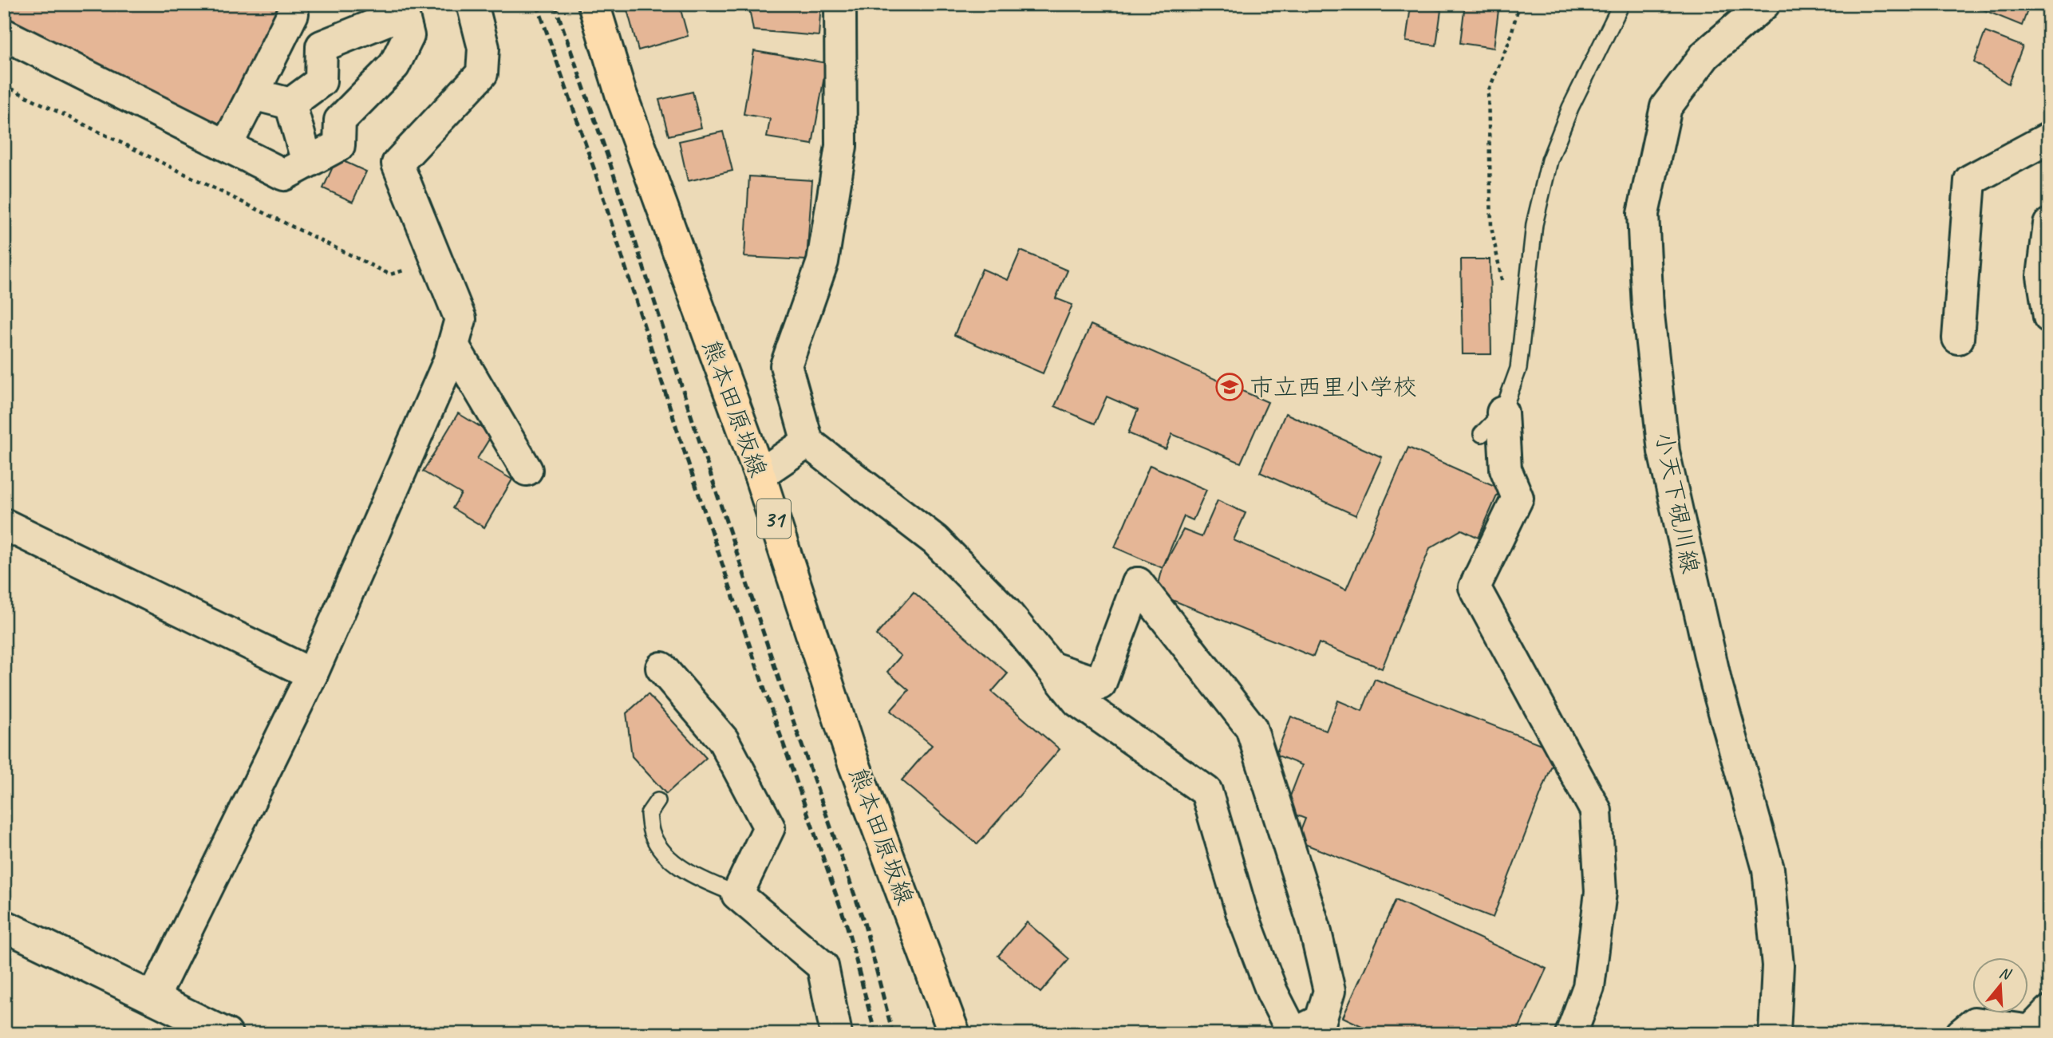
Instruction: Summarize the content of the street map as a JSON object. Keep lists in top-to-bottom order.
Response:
{
  "streets": {
    "main road": ["熊本田原坂線", "31"],
    "street": ["小天下硯川線"]
  },
  "places": {
    "school or university": ["市立西里小学校"]
  },
  "north": "top"
}
